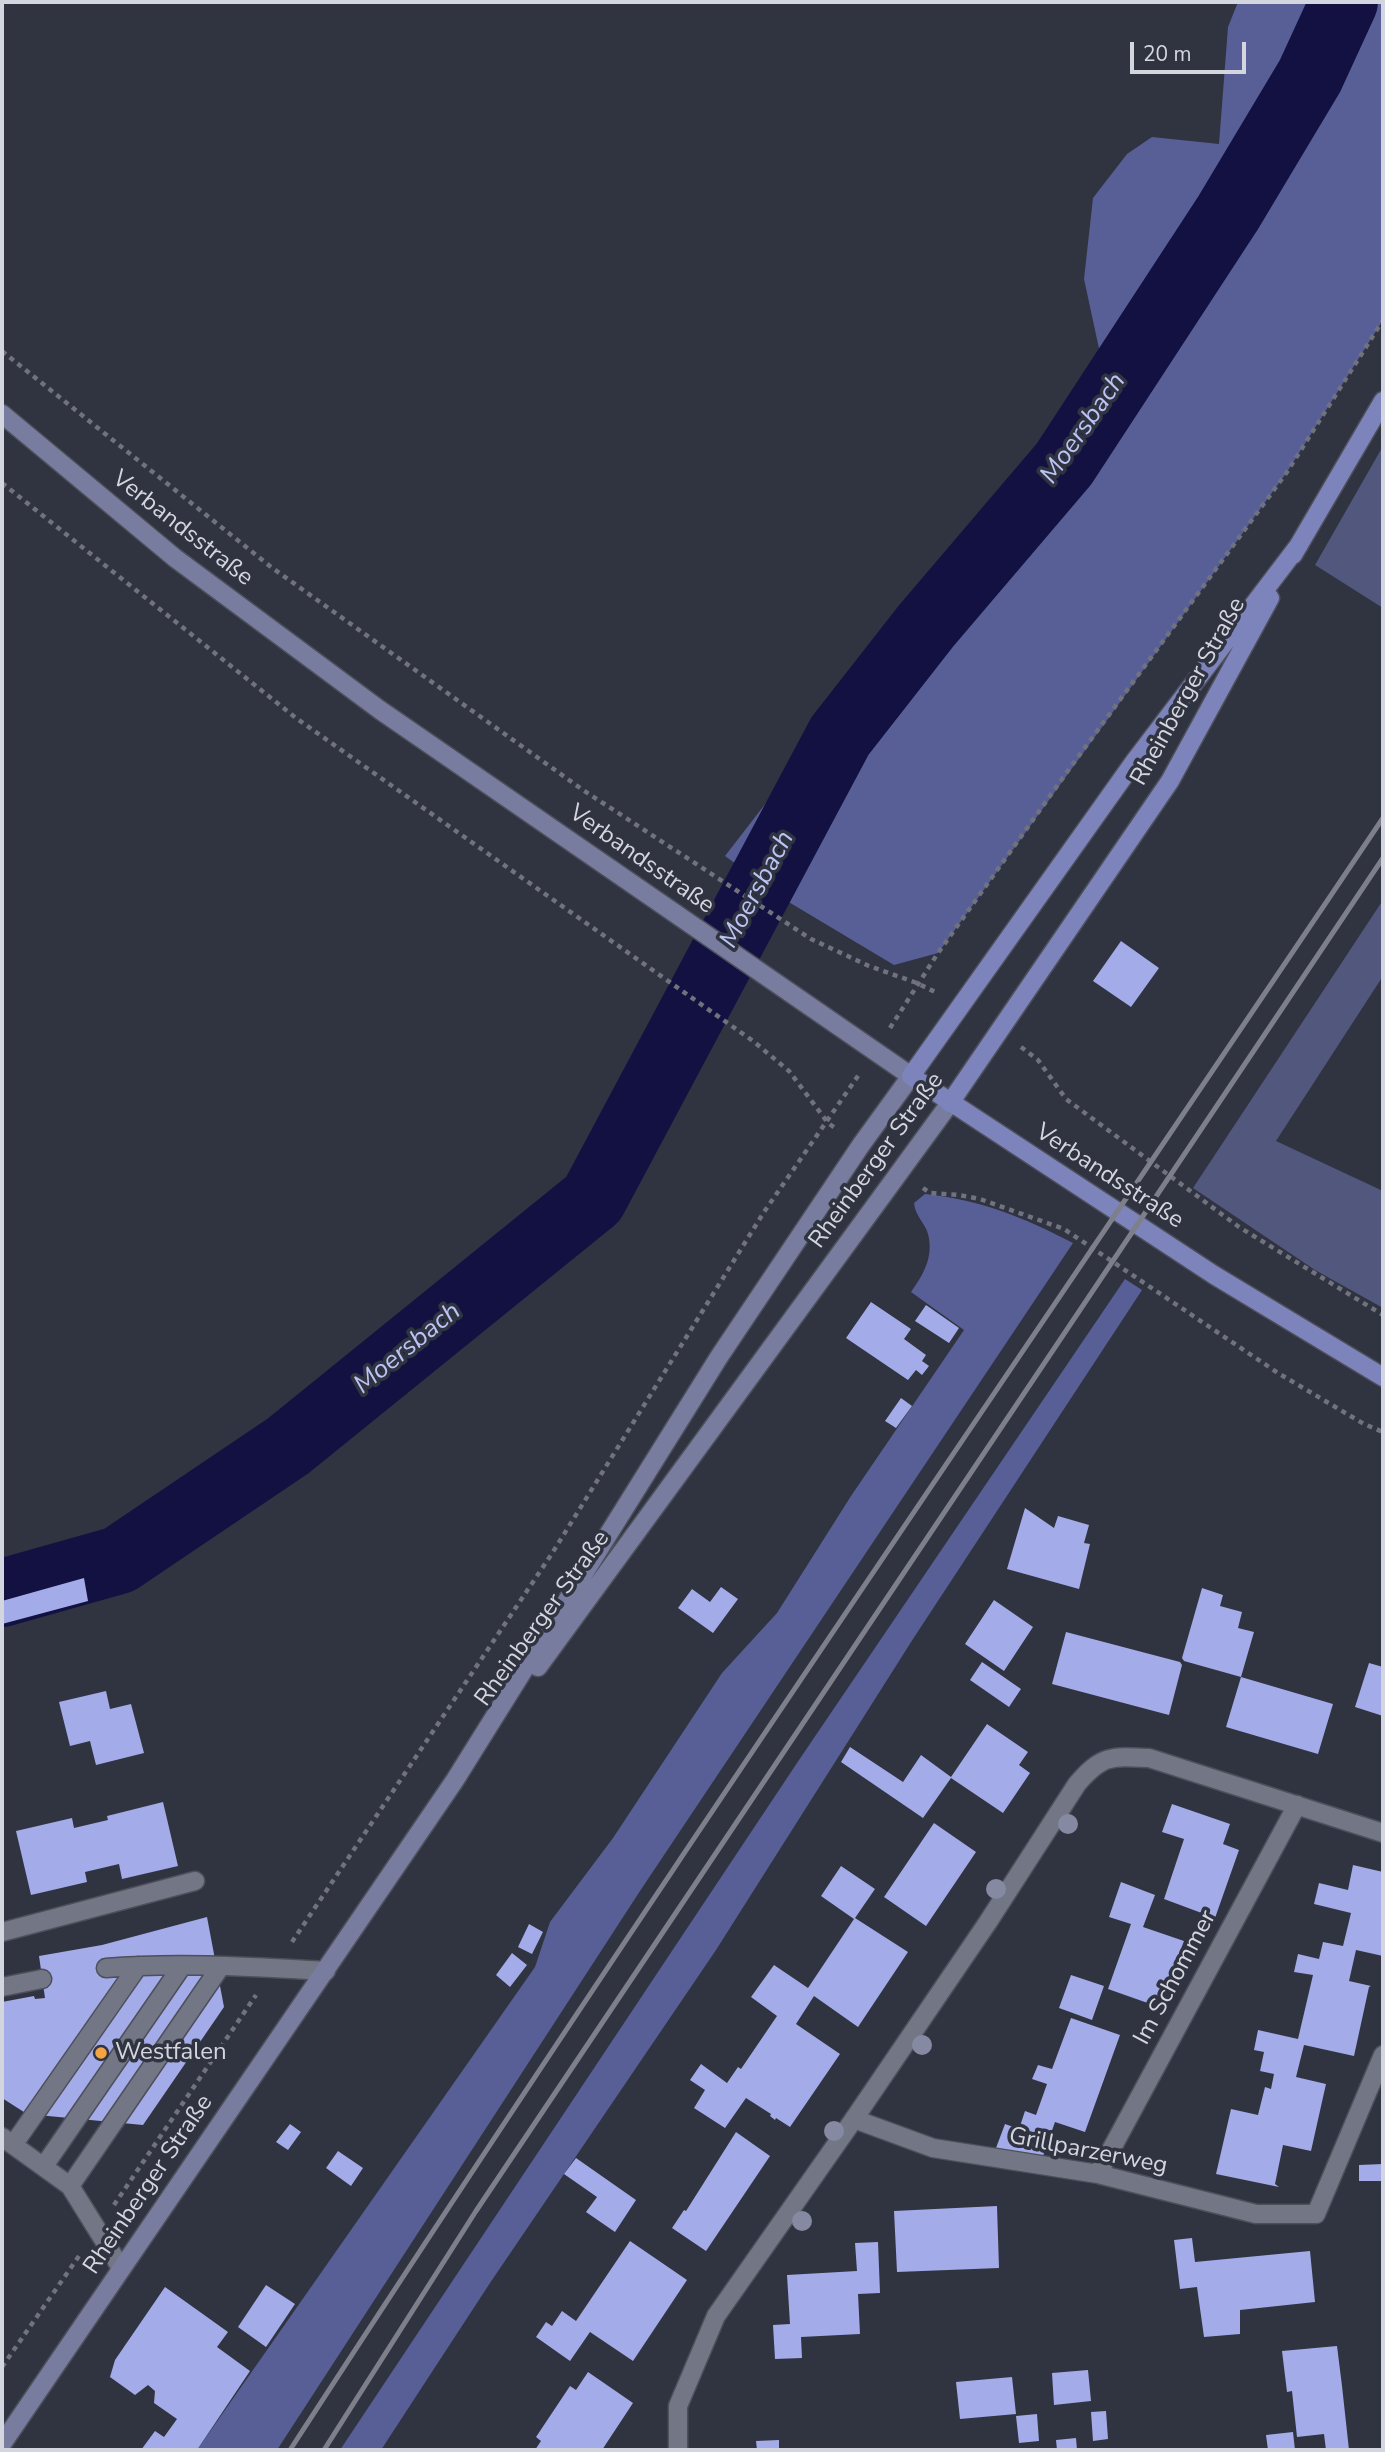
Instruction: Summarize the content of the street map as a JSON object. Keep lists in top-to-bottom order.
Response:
{
  "streets": {
    "main road": ["Verbandsstraße", "Rheinberger Straße"],
    "street": ["Im Schommer", "Grillparzerweg"]
  },
  "crossings": [
    ["Verbandsstraße", "Rheinberger Straße"],
    ["Im Schommer", "Grillparzerweg"]
  ],
  "water": ["Moersbach"],
  "places": ["Westfalen"],
  "scale_bar": "20 m"
}
